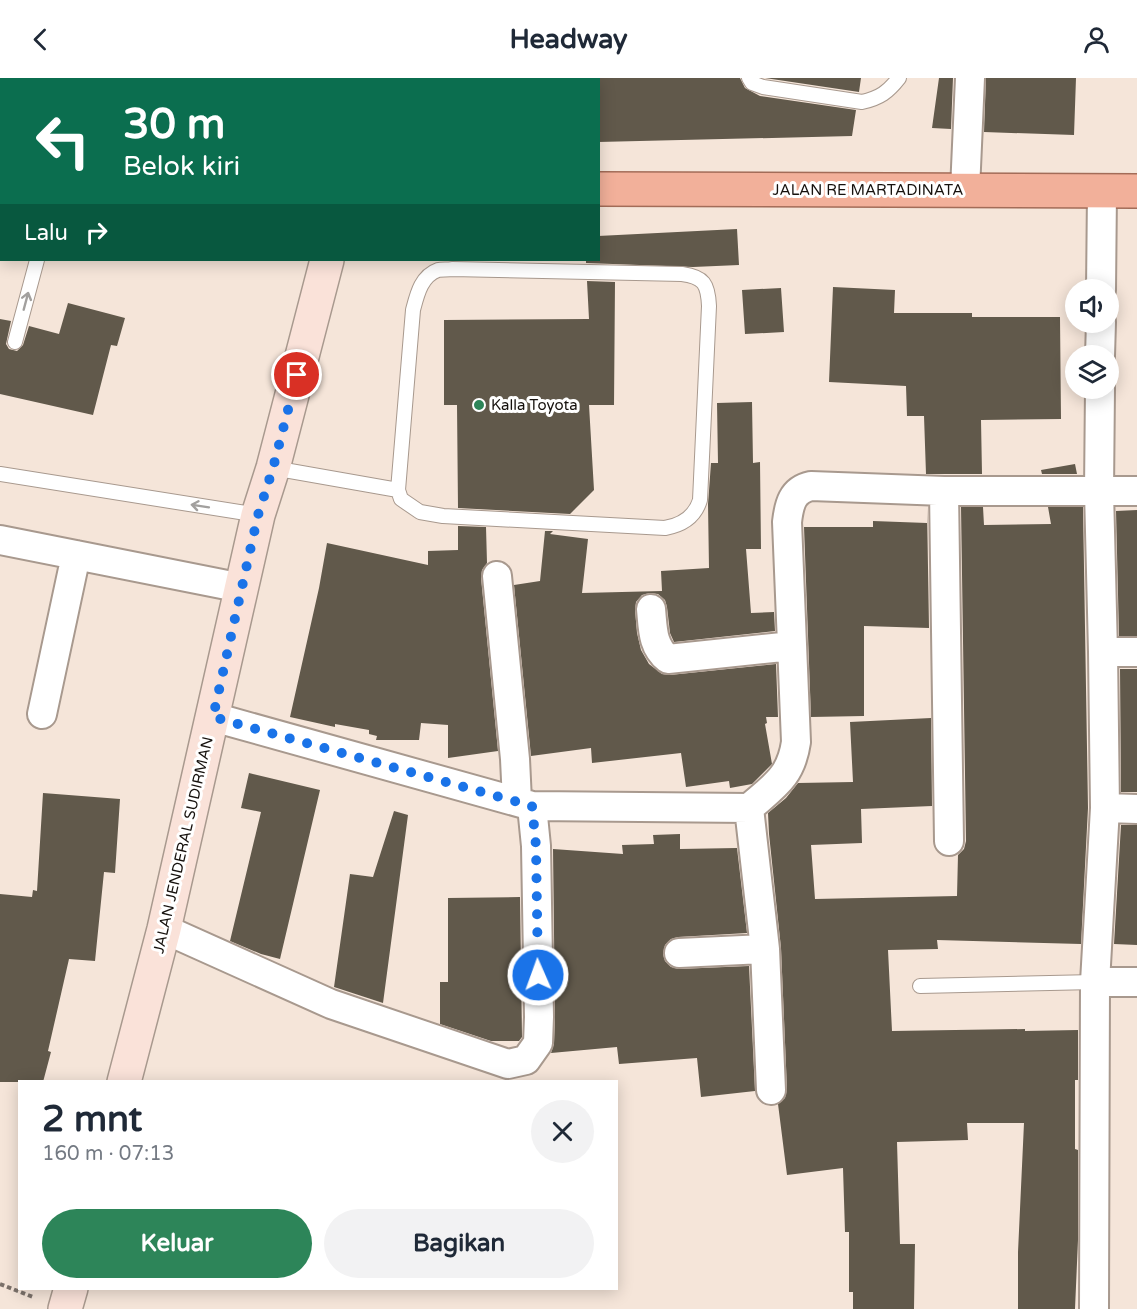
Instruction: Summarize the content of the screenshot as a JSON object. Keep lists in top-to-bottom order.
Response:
{
  "streets": {
    "highway": ["JALAN RE MARTADINATA"],
    "main road": ["JALAN JENDERAL SUDIRMAN"]
  },
  "places": ["Kalla Toyota"],
  "page": {
    "header": "Headway",
    "turn": ["30 m", "Belok kiri"],
    "then": "Lalu",
    "heading": ["2 mnt", "160 m · 07:13"],
    "buttons": ["Keluar", "Bagikan"]
  }
}
